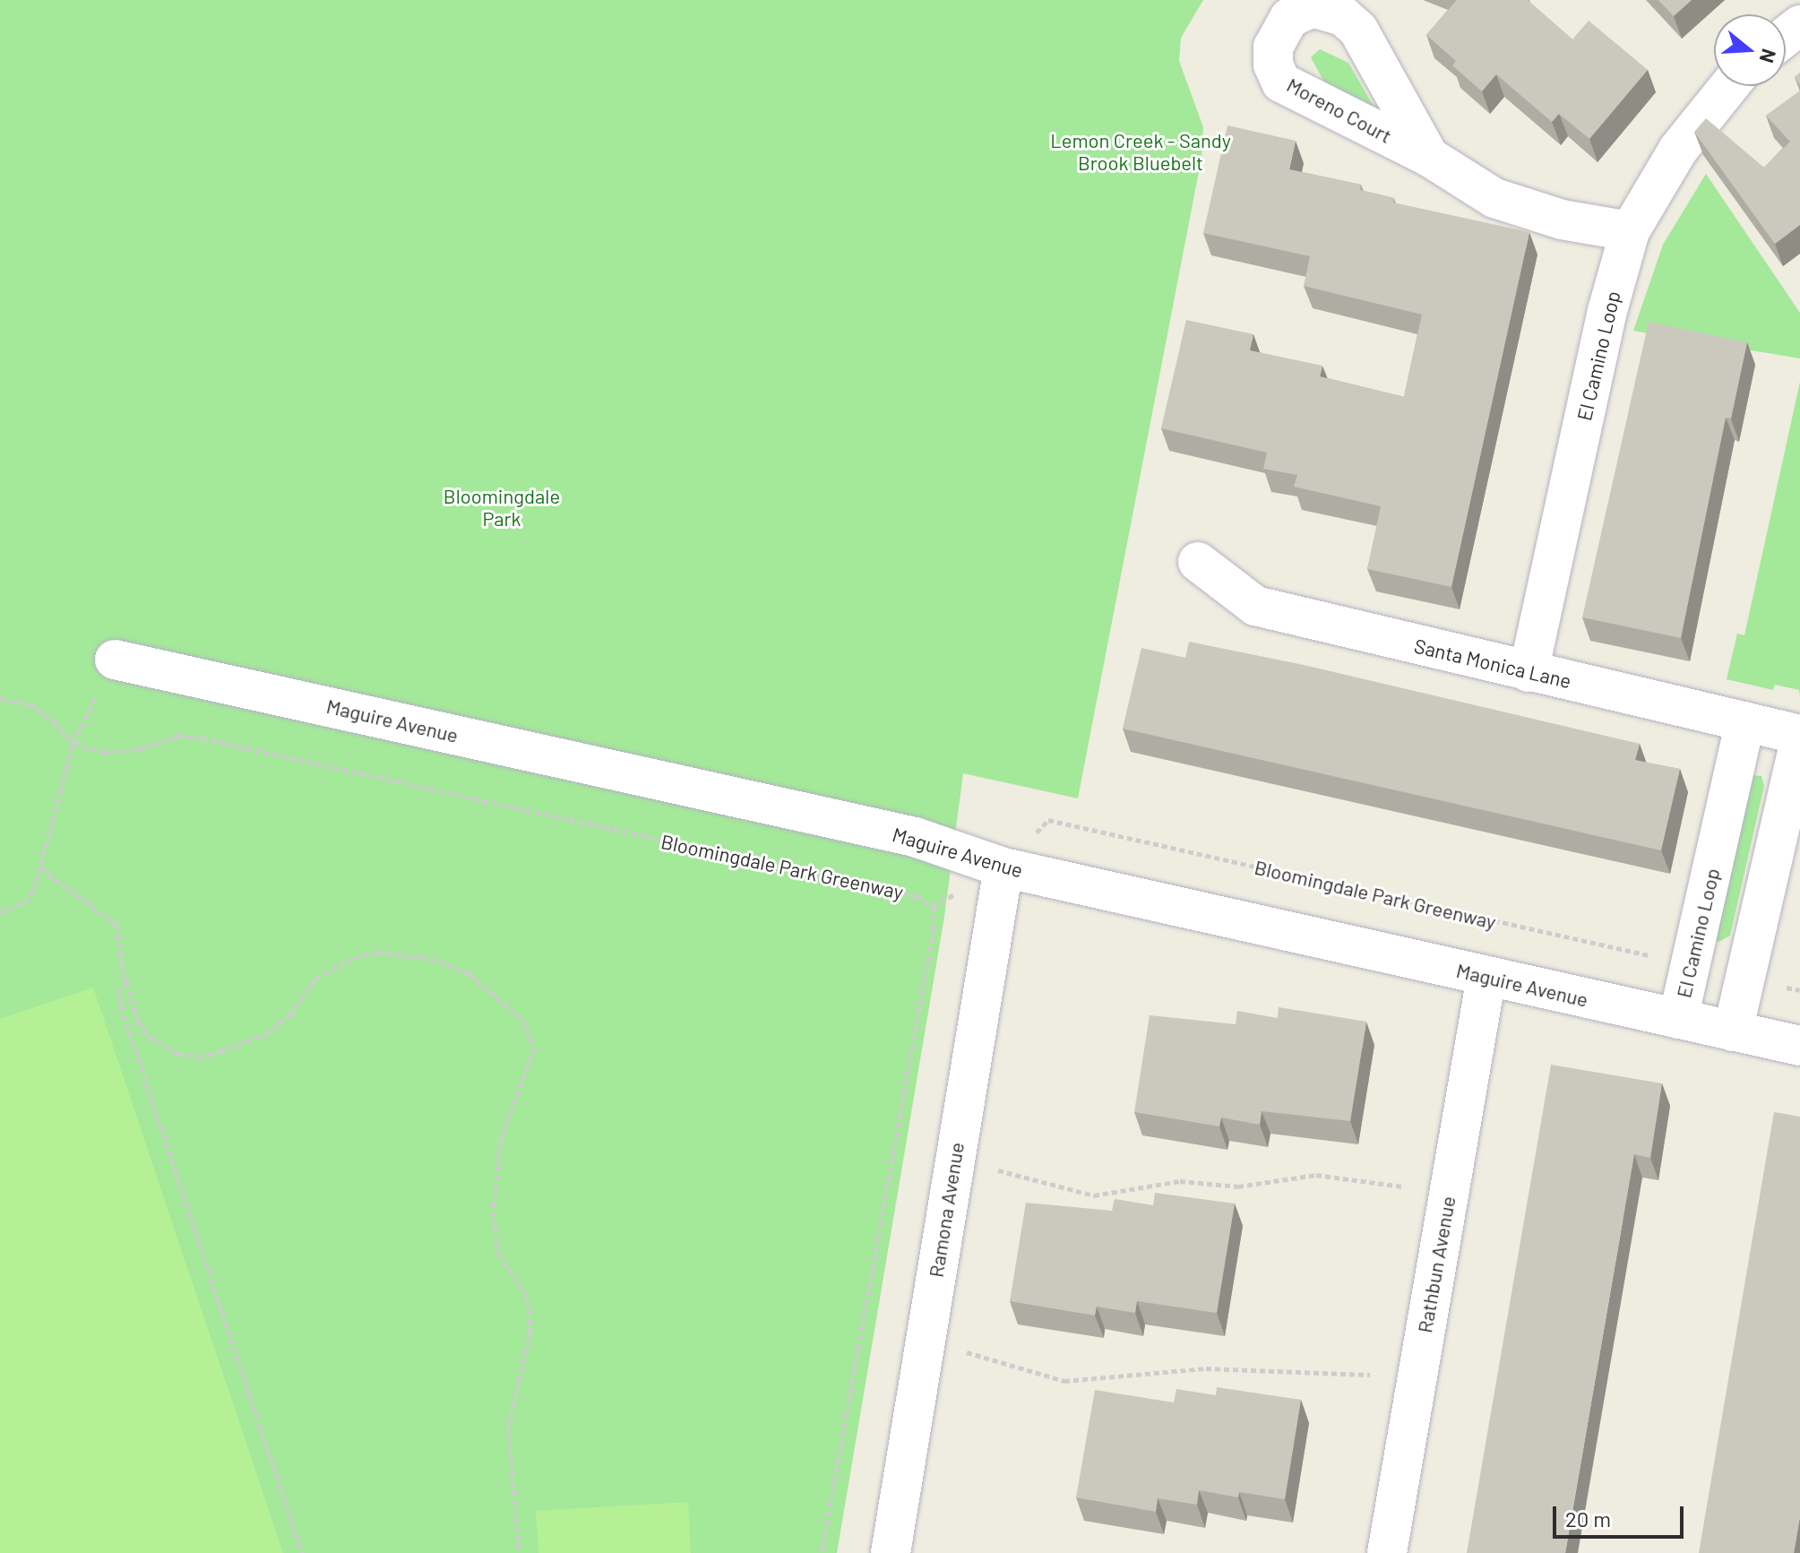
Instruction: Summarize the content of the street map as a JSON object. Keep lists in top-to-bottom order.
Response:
{
  "streets": {
    "street": [
      "El Camino Loop",
      "Santa Monica Lane",
      "Maguire Avenue",
      "Ramona Avenue",
      "Rathbun Avenue"
    ],
    "path": ["Bloomingdale Park Greenway"]
  },
  "crossings": [
    ["El Camino Loop", "Santa Monica Lane"],
    ["El Camino Loop", "Maguire Avenue"],
    ["Maguire Avenue", "Ramona Avenue"],
    ["Maguire Avenue", "Rathbun Avenue"]
  ],
  "parks": ["Lemon Creek - Sandy Brook Bluebelt", "Bloomingdale Park"],
  "scale_bar": "20 m",
  "north": "right"
}
